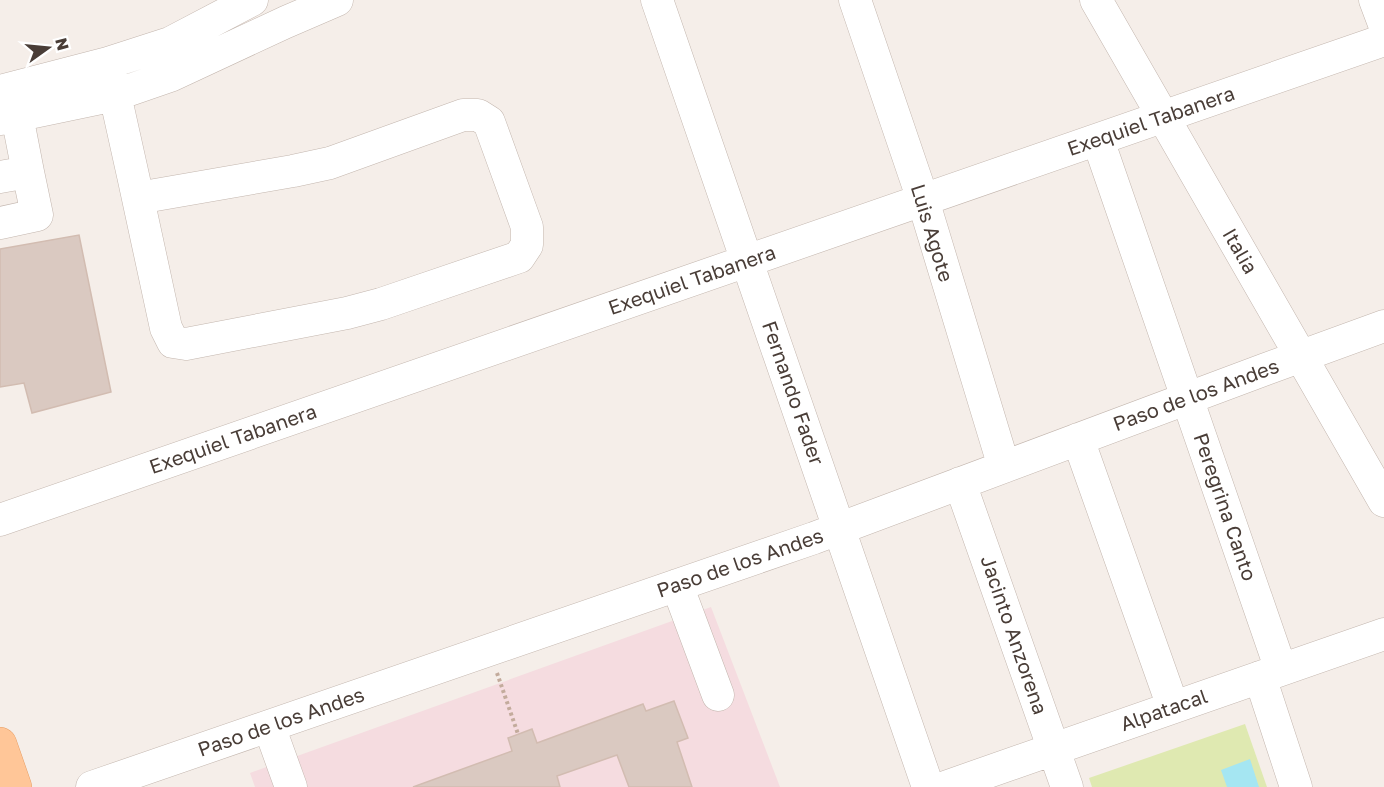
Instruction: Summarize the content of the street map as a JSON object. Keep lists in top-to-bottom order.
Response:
{
  "streets": {
    "street": [
      "Exequiel Tabanera",
      "Luis Agote",
      "Italia",
      "Fernando Fader",
      "Paso de los Andes",
      "Peregrina Canto",
      "Jacinto Anzorena",
      "Alpatacal"
    ]
  },
  "crossings": [
    ["Exequiel Tabanera", "Luis Agote"],
    ["Exequiel Tabanera", "Italia"],
    ["Exequiel Tabanera", "Fernando Fader"],
    ["Exequiel Tabanera", "Peregrina Canto"],
    ["Luis Agote", "Paso de los Andes"],
    ["Italia", "Paso de los Andes"],
    ["Fernando Fader", "Paso de los Andes"],
    ["Paso de los Andes", "Peregrina Canto"],
    ["Paso de los Andes", "Jacinto Anzorena"],
    ["Peregrina Canto", "Alpatacal"],
    ["Jacinto Anzorena", "Alpatacal"]
  ],
  "north": "right"
}
